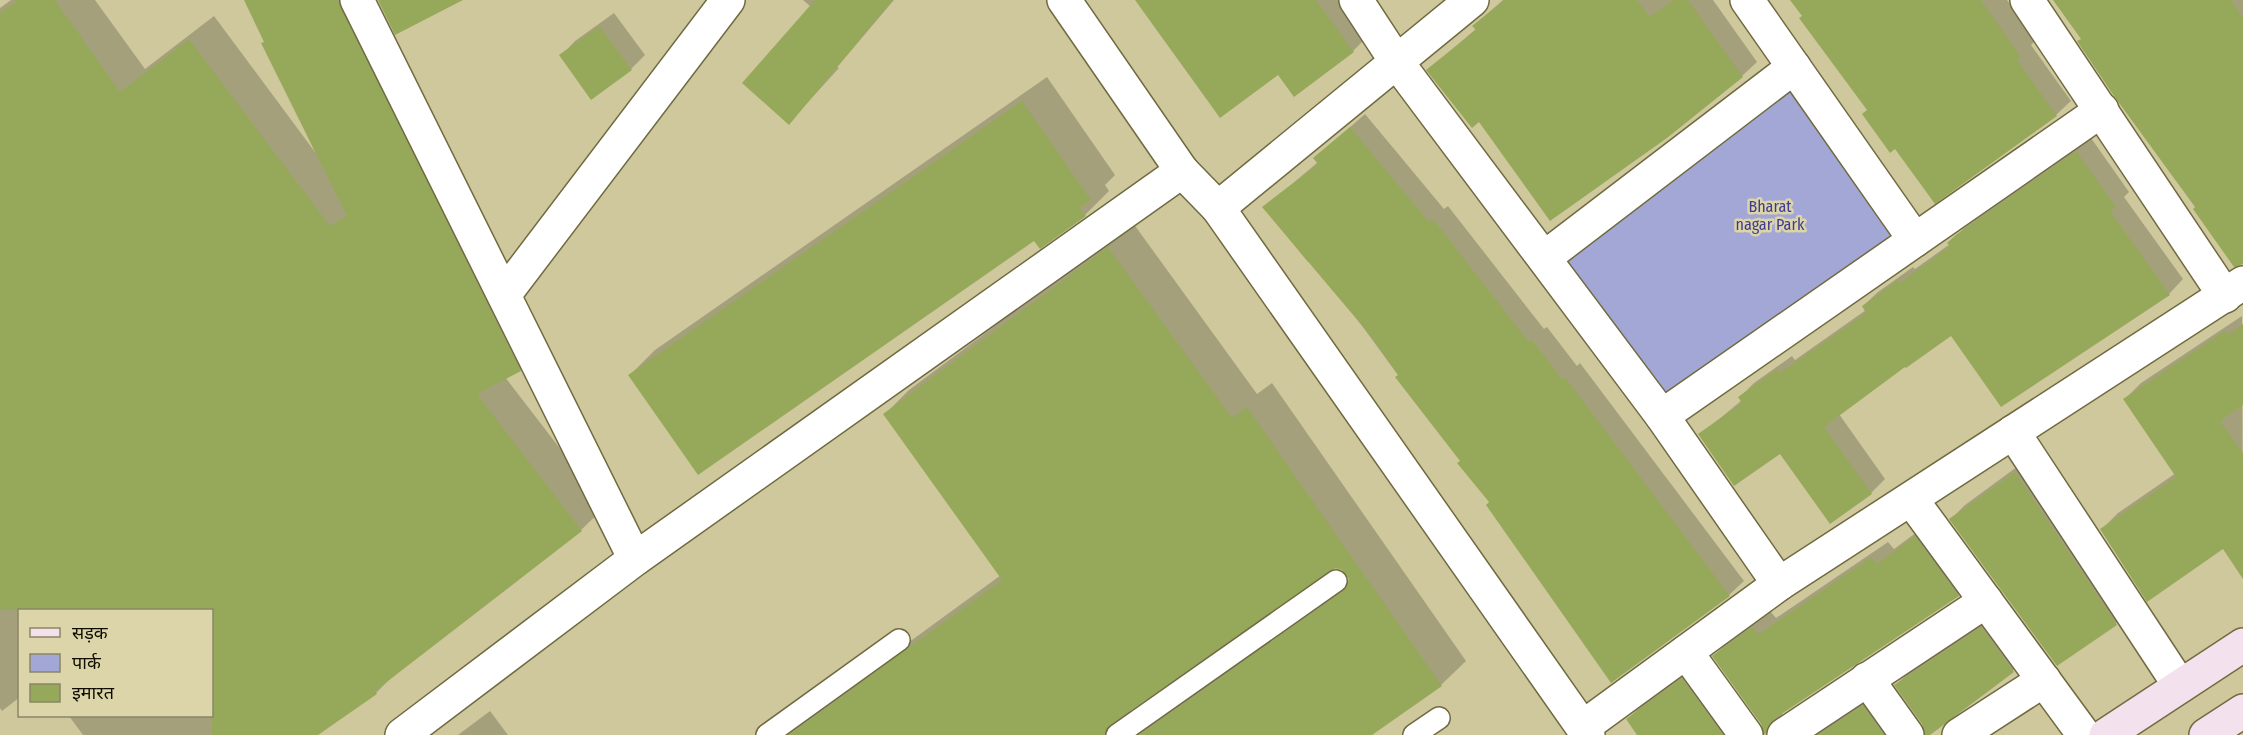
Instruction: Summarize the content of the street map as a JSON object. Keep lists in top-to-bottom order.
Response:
{
  "parks": ["Bharat nagar Park"],
  "legend": ["सड़क", "पार्क", "इमारत"]
}
